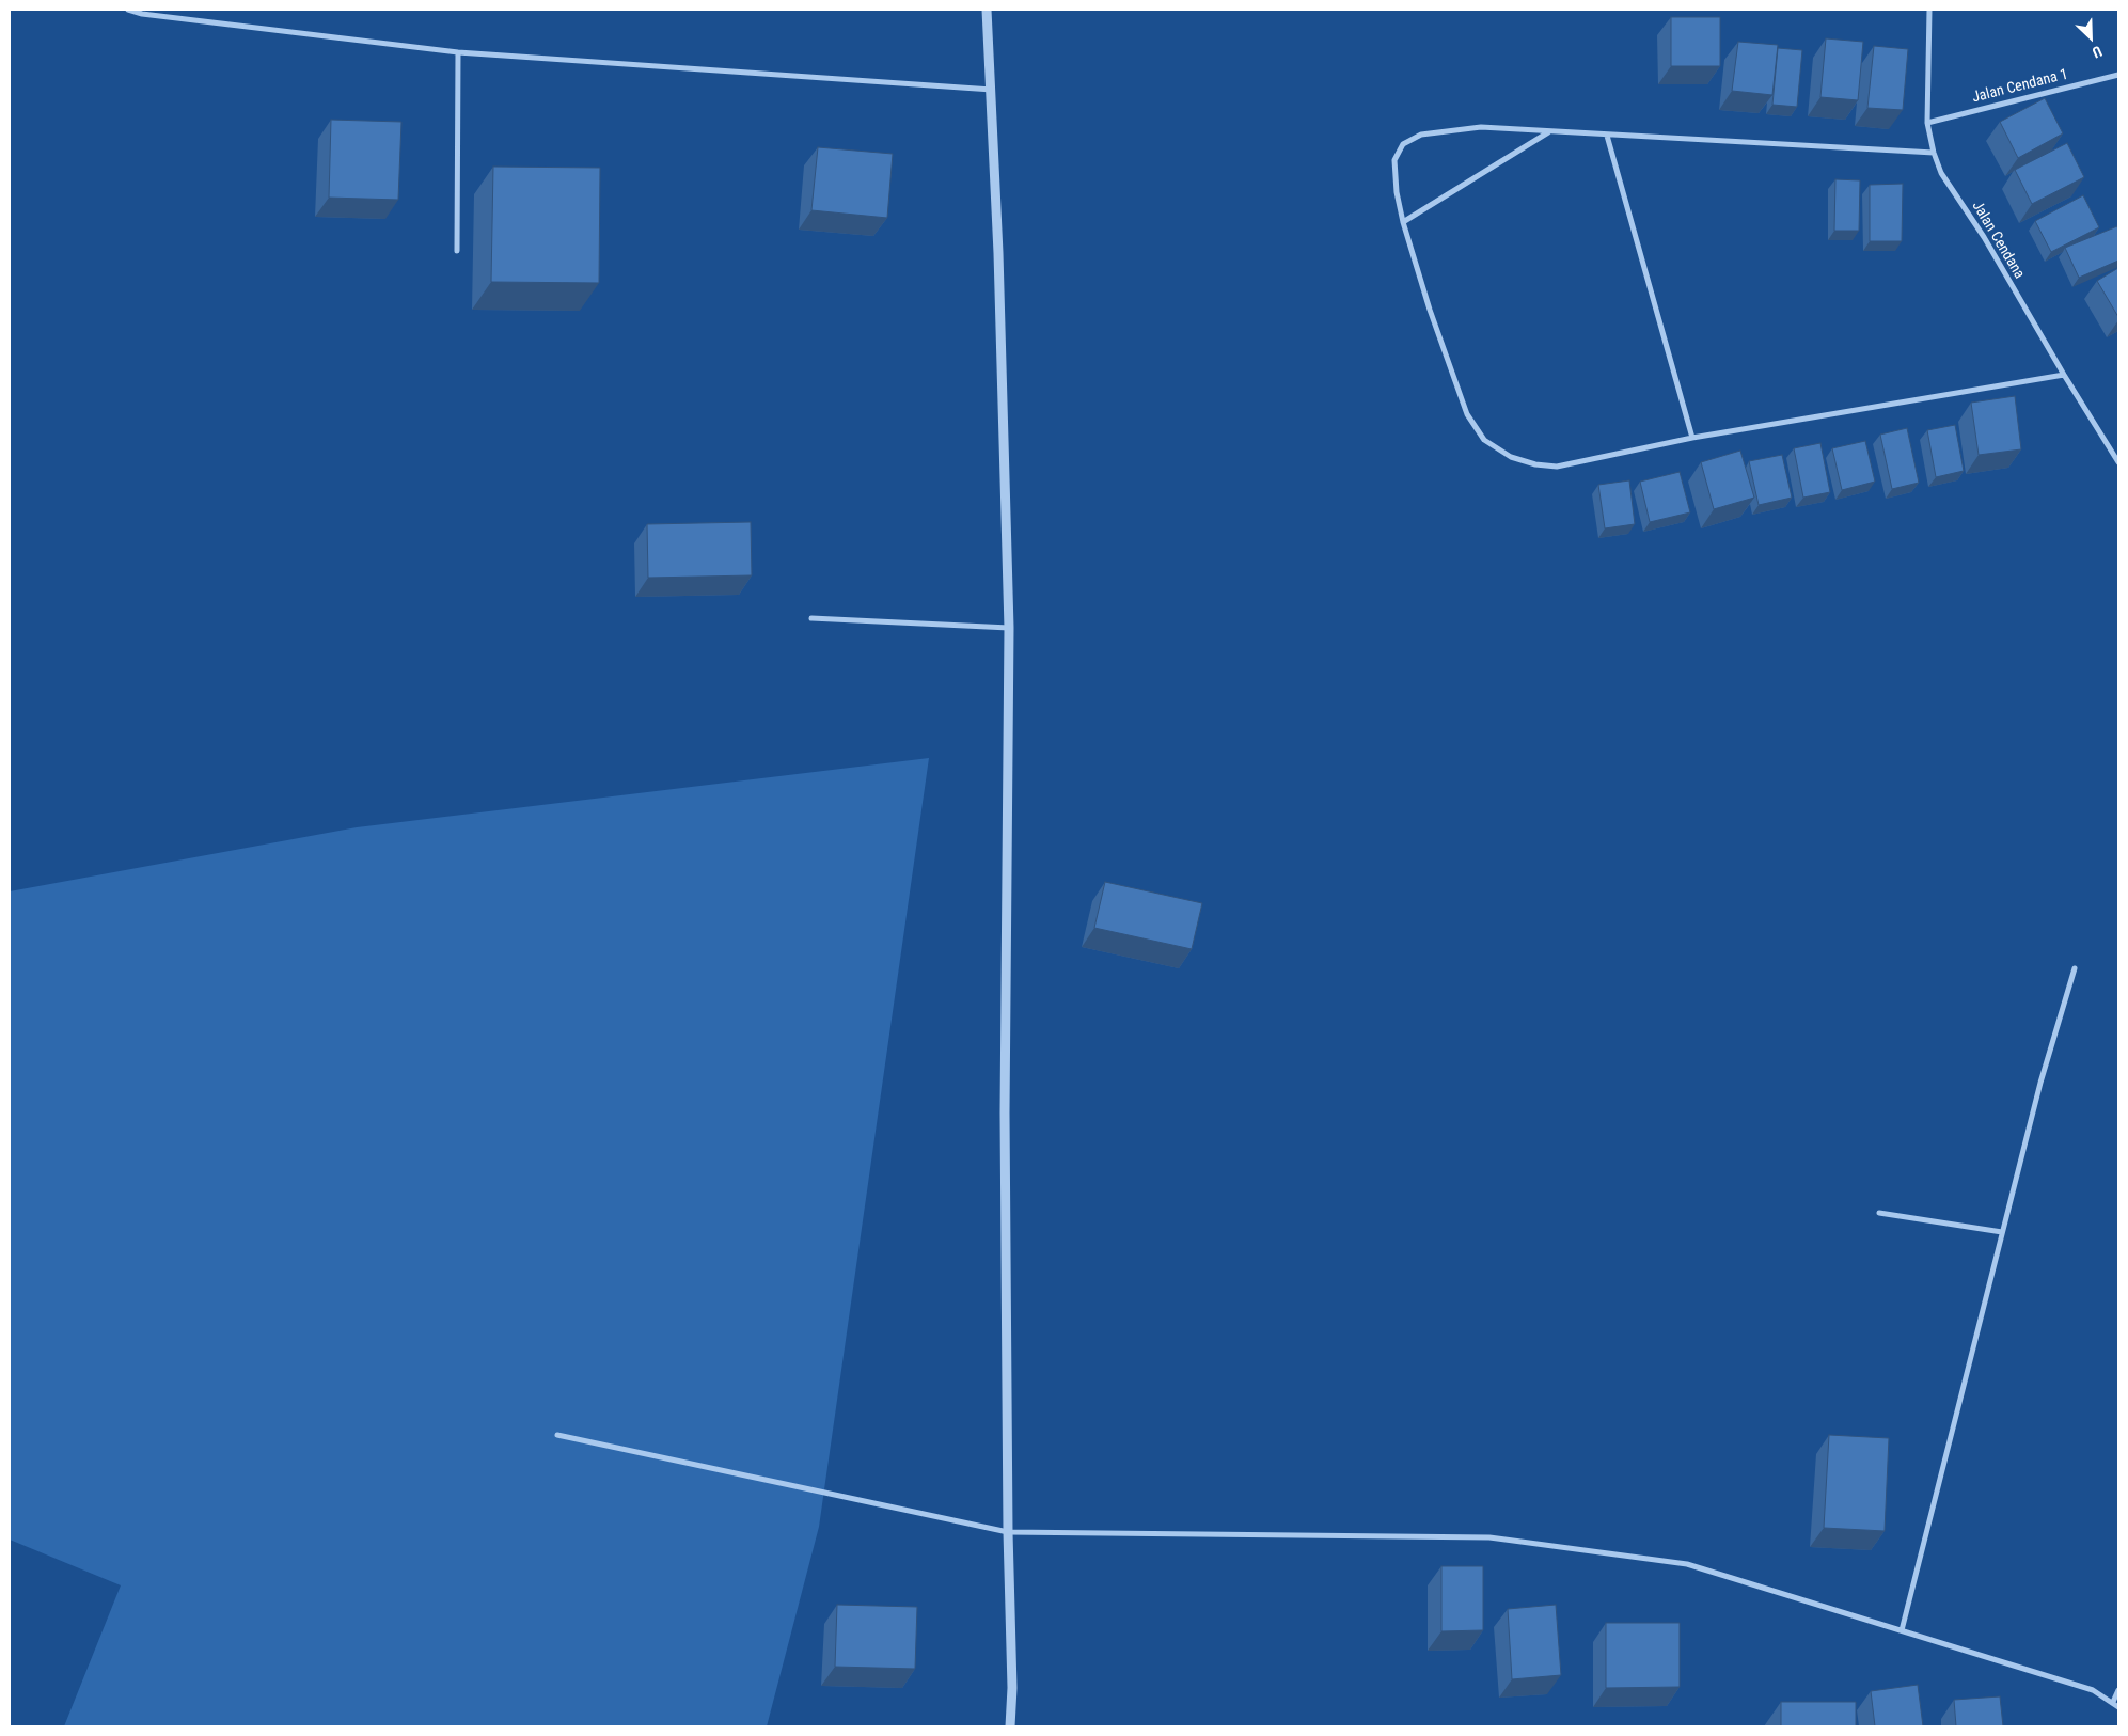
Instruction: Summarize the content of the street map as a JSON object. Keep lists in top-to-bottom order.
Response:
{
  "streets": {
    "street": ["Jalan Cendana 1", "Jalan Cendana"]
  },
  "crossings": [
    ["Jalan Cendana 1", "Jalan Cendana"]
  ],
  "north": "bottom right"
}
